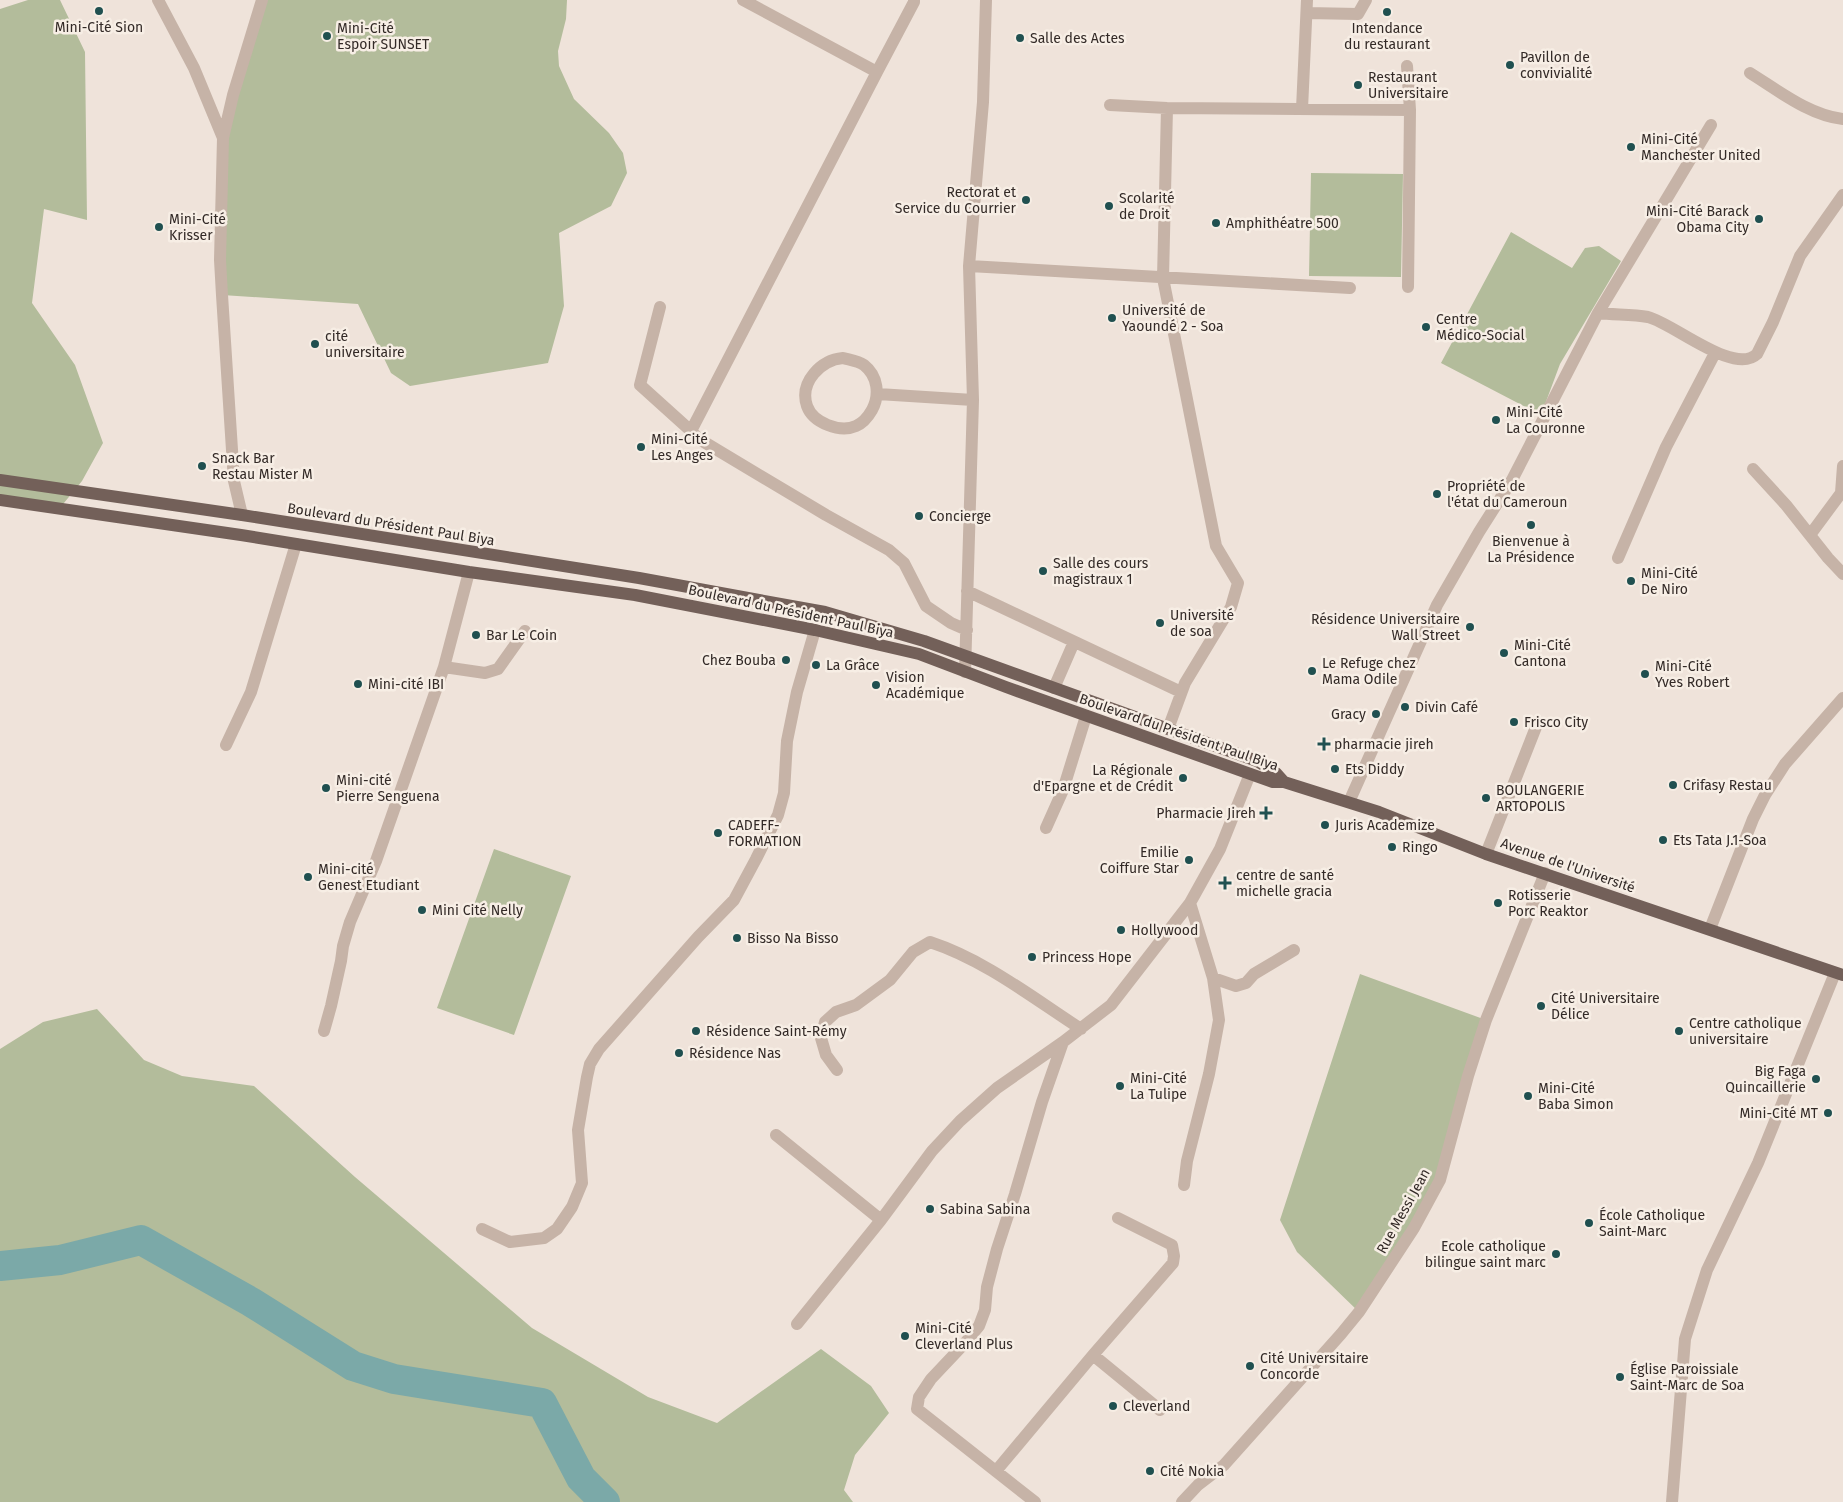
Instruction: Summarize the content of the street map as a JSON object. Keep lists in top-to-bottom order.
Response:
{
  "streets": {
    "main road": ["Boulevard du Président Paul Biya", "Avenue de l'Université"],
    "street": ["Rue Messi Jean"]
  },
  "crossings": [
    ["Boulevard du Président Paul Biya", "Avenue de l'Université"],
    ["Avenue de l'Université", "Rue Messi Jean"]
  ],
  "places": {
    "other": [
      "Mini-Cité Sion",
      "Intendance du restaurant",
      "Mini-Cité Espoir SUNSET",
      "Salle des Actes",
      "Pavillon de convivialité",
      "Restaurant Universitaire",
      "Mini-Cité Manchester United",
      "Rectorat et Service du Courrier",
      "Scolarité de Droit",
      "Mini-Cité Barack Obama City",
      "Amphithéatre 500",
      "Mini-Cité Krisser",
      "Université de Yaoundé 2 - Soa",
      "Centre Médico-Social",
      "cité universitaire",
      "Mini-Cité La Couronne",
      "Mini-Cité Les Anges",
      "Snack Bar Restau Mister M",
      "Propriété de l'état du Cameroun",
      "Concierge",
      "Bienvenue à La Présidence",
      "Salle des cours magistraux 1",
      "Mini-Cité De Niro",
      "Université de soa",
      "Résidence Universitaire Wall Street",
      "Bar Le Coin",
      "Mini-Cité Cantona",
      "Chez Bouba",
      "La Grâce",
      "Le Refuge chez Mama Odile",
      "Mini-Cité Yves Robert",
      "Mini-cité IBI",
      "Vision Académique",
      "Divin Café",
      "Gracy",
      "Frisco City",
      "Ets Diddy",
      "La Régionale d'Epargne et de Crédit",
      "Crifasy Restau",
      "Mini-cité Pierre Senguena",
      "BOULANGERIE ARTOPOLIS",
      "Juris Academize",
      "CADEFF- FORMATION",
      "Ets Tata J.1-Soa",
      "Ringo",
      "Emilie Coiffure Star",
      "Mini-cité Genest Etudiant",
      "Rotisserie Porc Reaktor",
      "Mini Cité Nelly",
      "Hollywood",
      "Bisso Na Bisso",
      "Princess Hope",
      "Cité Universitaire Délice",
      "Résidence Saint-Rémy",
      "Centre catholique universitaire",
      "Résidence Nas",
      "Big Faga Quincaillerie",
      "Mini-Cité La Tulipe",
      "Mini-Cité Baba Simon",
      "Mini-Cité MT",
      "Sabina Sabina",
      "École Catholique Saint-Marc",
      "Ecole catholique bilingue saint marc",
      "Mini-Cité Cleverland Plus",
      "Cité Universitaire Concorde",
      "Église Paroissiale Saint-Marc de Soa",
      "Cleverland",
      "Cité Nokia"
    ],
    "health": ["pharmacie jireh", "Pharmacie Jireh", "centre de santé michelle gracia"]
  }
}
